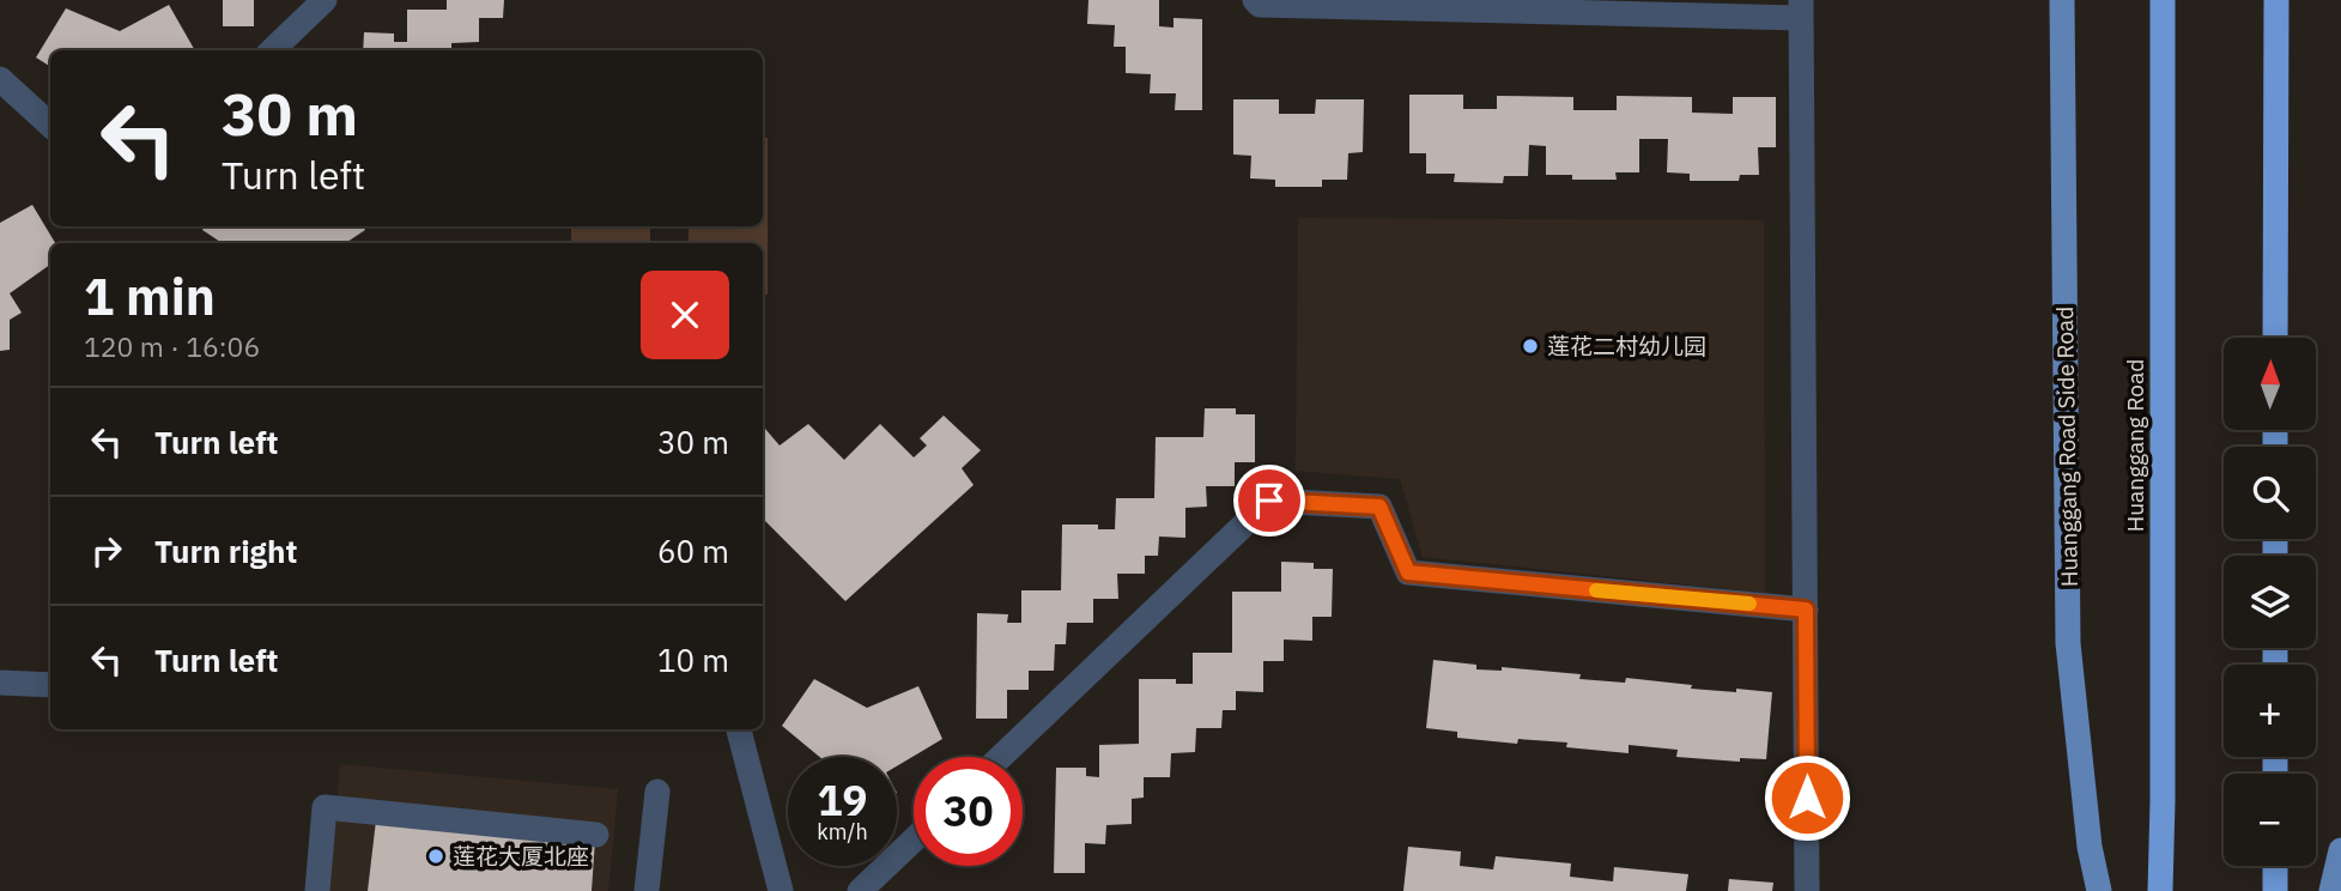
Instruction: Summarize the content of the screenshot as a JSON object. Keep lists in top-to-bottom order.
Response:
{
  "streets": {
    "highway": ["Huanggang Road"],
    "main road": ["Huanggang Road Side Road"]
  },
  "places": ["莲花二村幼儿园", "莲花大厦北座"],
  "north": "top",
  "page": {
    "turn": ["30 m", "Turn left"],
    "heading": ["1 min", "120 m · 16:06"],
    "map_buttons": ["+", "−"],
    "list": [
      {
        "name": "Turn left",
        "value": "30 m"
      },
      {
        "name": "Turn right",
        "value": "60 m"
      },
      {
        "name": "Turn left",
        "value": "10 m"
      }
    ],
    "speed": "19 km/h",
    "limit": "30"
  }
}
